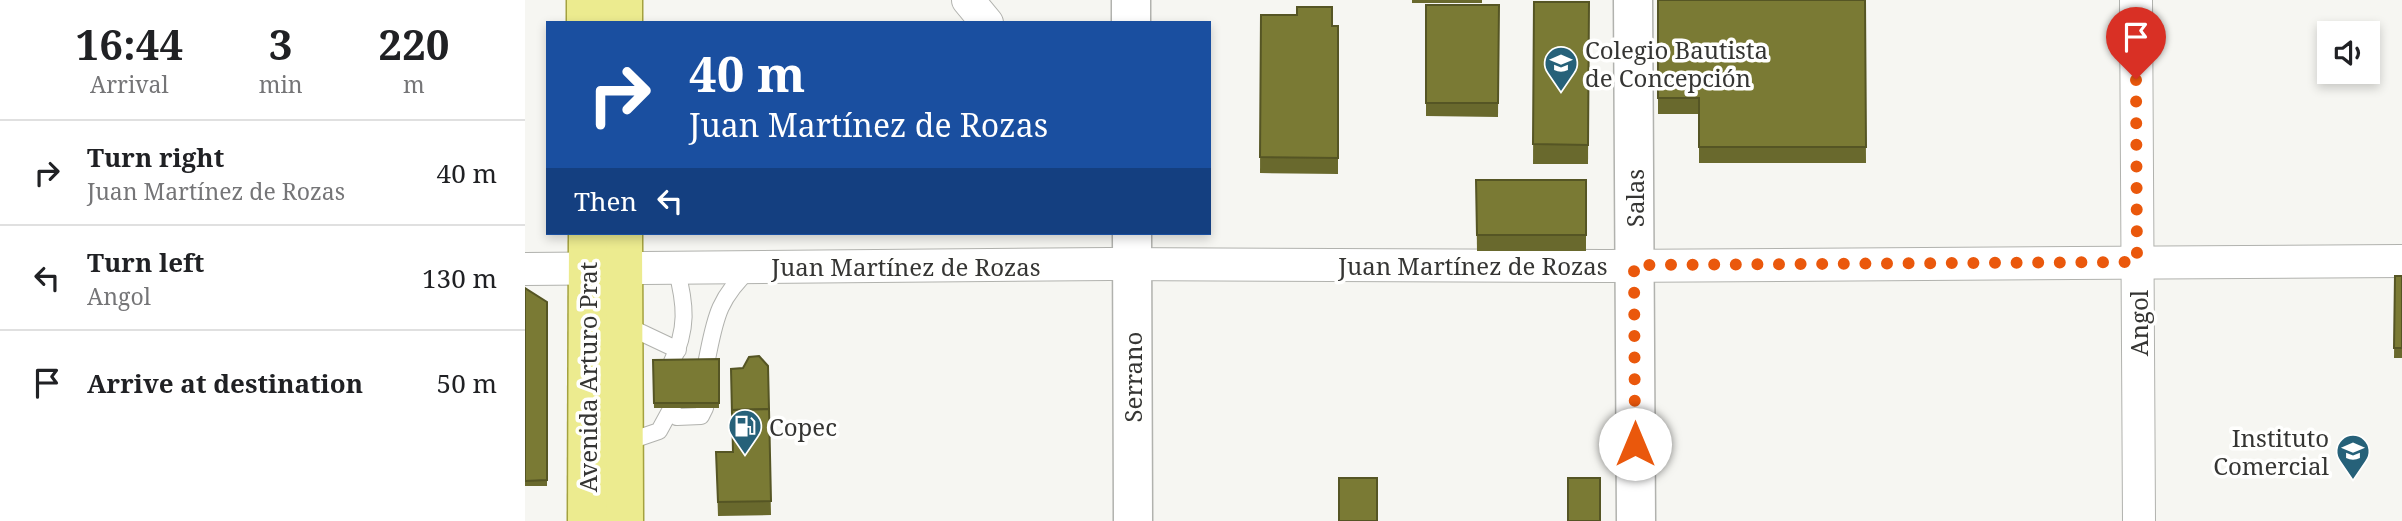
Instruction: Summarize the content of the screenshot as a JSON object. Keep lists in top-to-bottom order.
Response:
{
  "streets": {
    "main road": ["Avenida Arturo Prat"],
    "street": [
      "Salas",
      "Juan Martínez de Rozas",
      "Angol",
      "Serrano"
    ]
  },
  "crossings": [
    ["Salas", "Juan Martínez de Rozas"],
    ["Juan Martínez de Rozas", "Angol"],
    ["Juan Martínez de Rozas", "Avenida Arturo Prat"],
    ["Juan Martínez de Rozas", "Serrano"]
  ],
  "places": {
    "school or university": ["Colegio Bautista de Concepción", "Instituto Comercial"],
    "fuel station": ["Copec"]
  },
  "page": {
    "eta": [
      "16:44",
      "Arrival",
      "3",
      "min",
      "220",
      "m"
    ],
    "turn": ["40 m", "Juan Martínez de Rozas"],
    "list": [
      {
        "name": "Turn right",
        "note": "Juan Martínez de Rozas",
        "value": "40 m"
      },
      {
        "name": "Turn left",
        "note": "Angol",
        "value": "130 m"
      },
      {
        "name": "Arrive at destination",
        "value": "50 m"
      }
    ],
    "then": "Then"
  }
}
